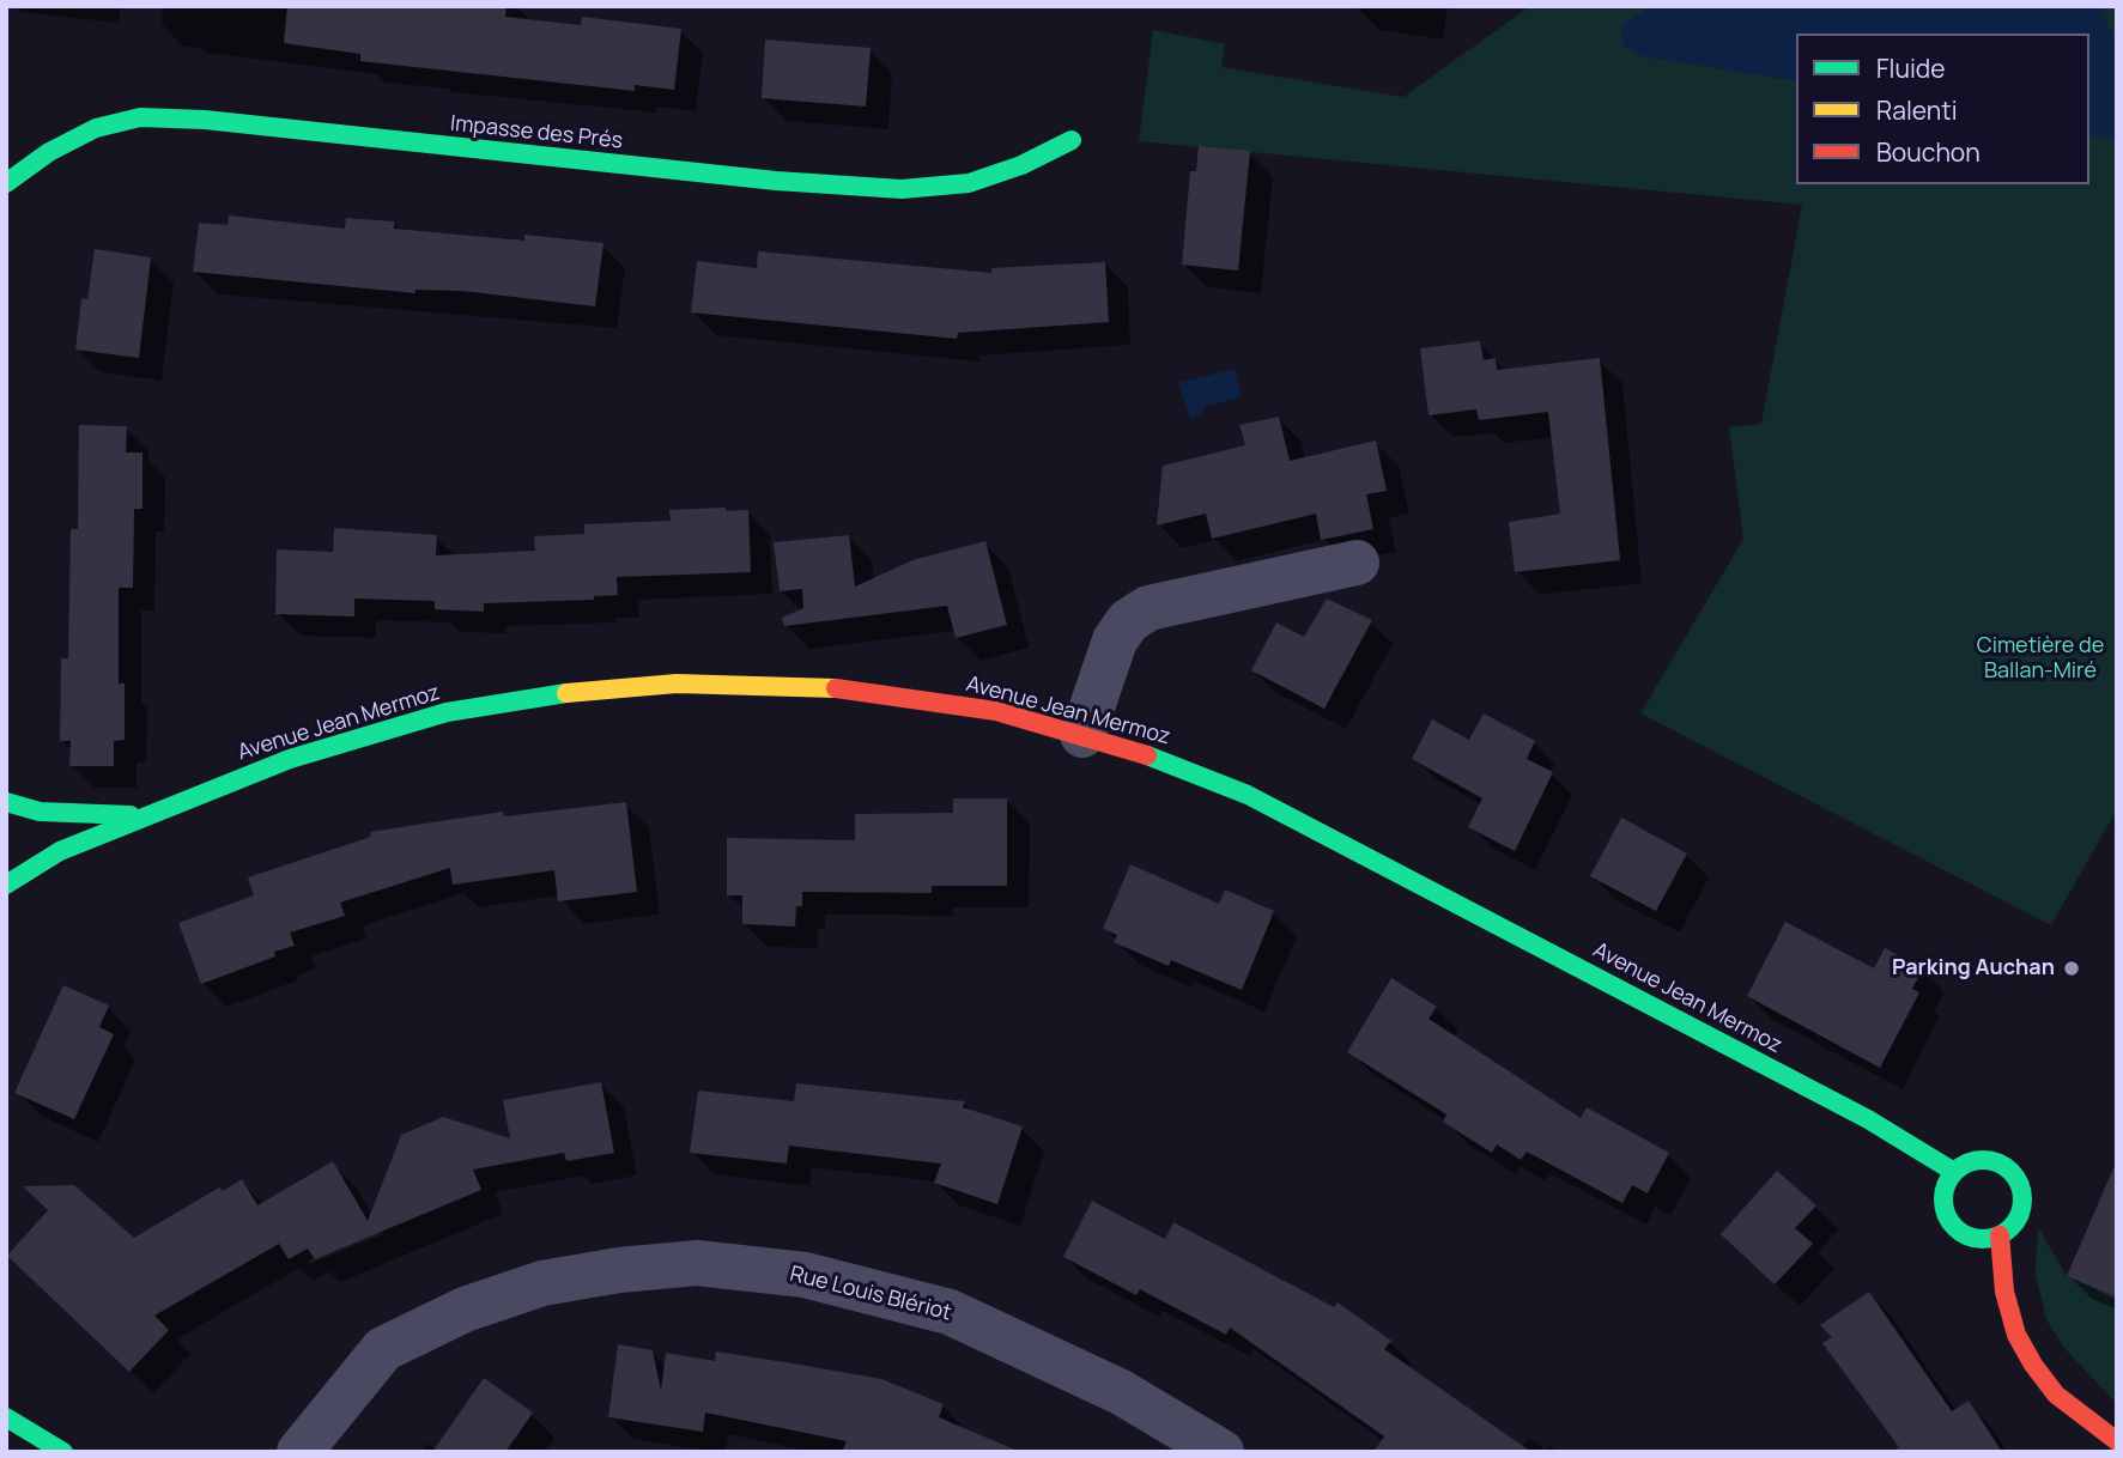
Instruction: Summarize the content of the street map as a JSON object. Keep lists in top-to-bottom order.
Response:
{
  "streets": {
    "street": ["Impasse des Prés", "Avenue Jean Mermoz", "Rue Louis Blériot"]
  },
  "parks": ["Cimetière de Ballan-Miré"],
  "places": ["Parking Auchan"],
  "legend": ["Fluide", "Ralenti", "Bouchon"]
}
